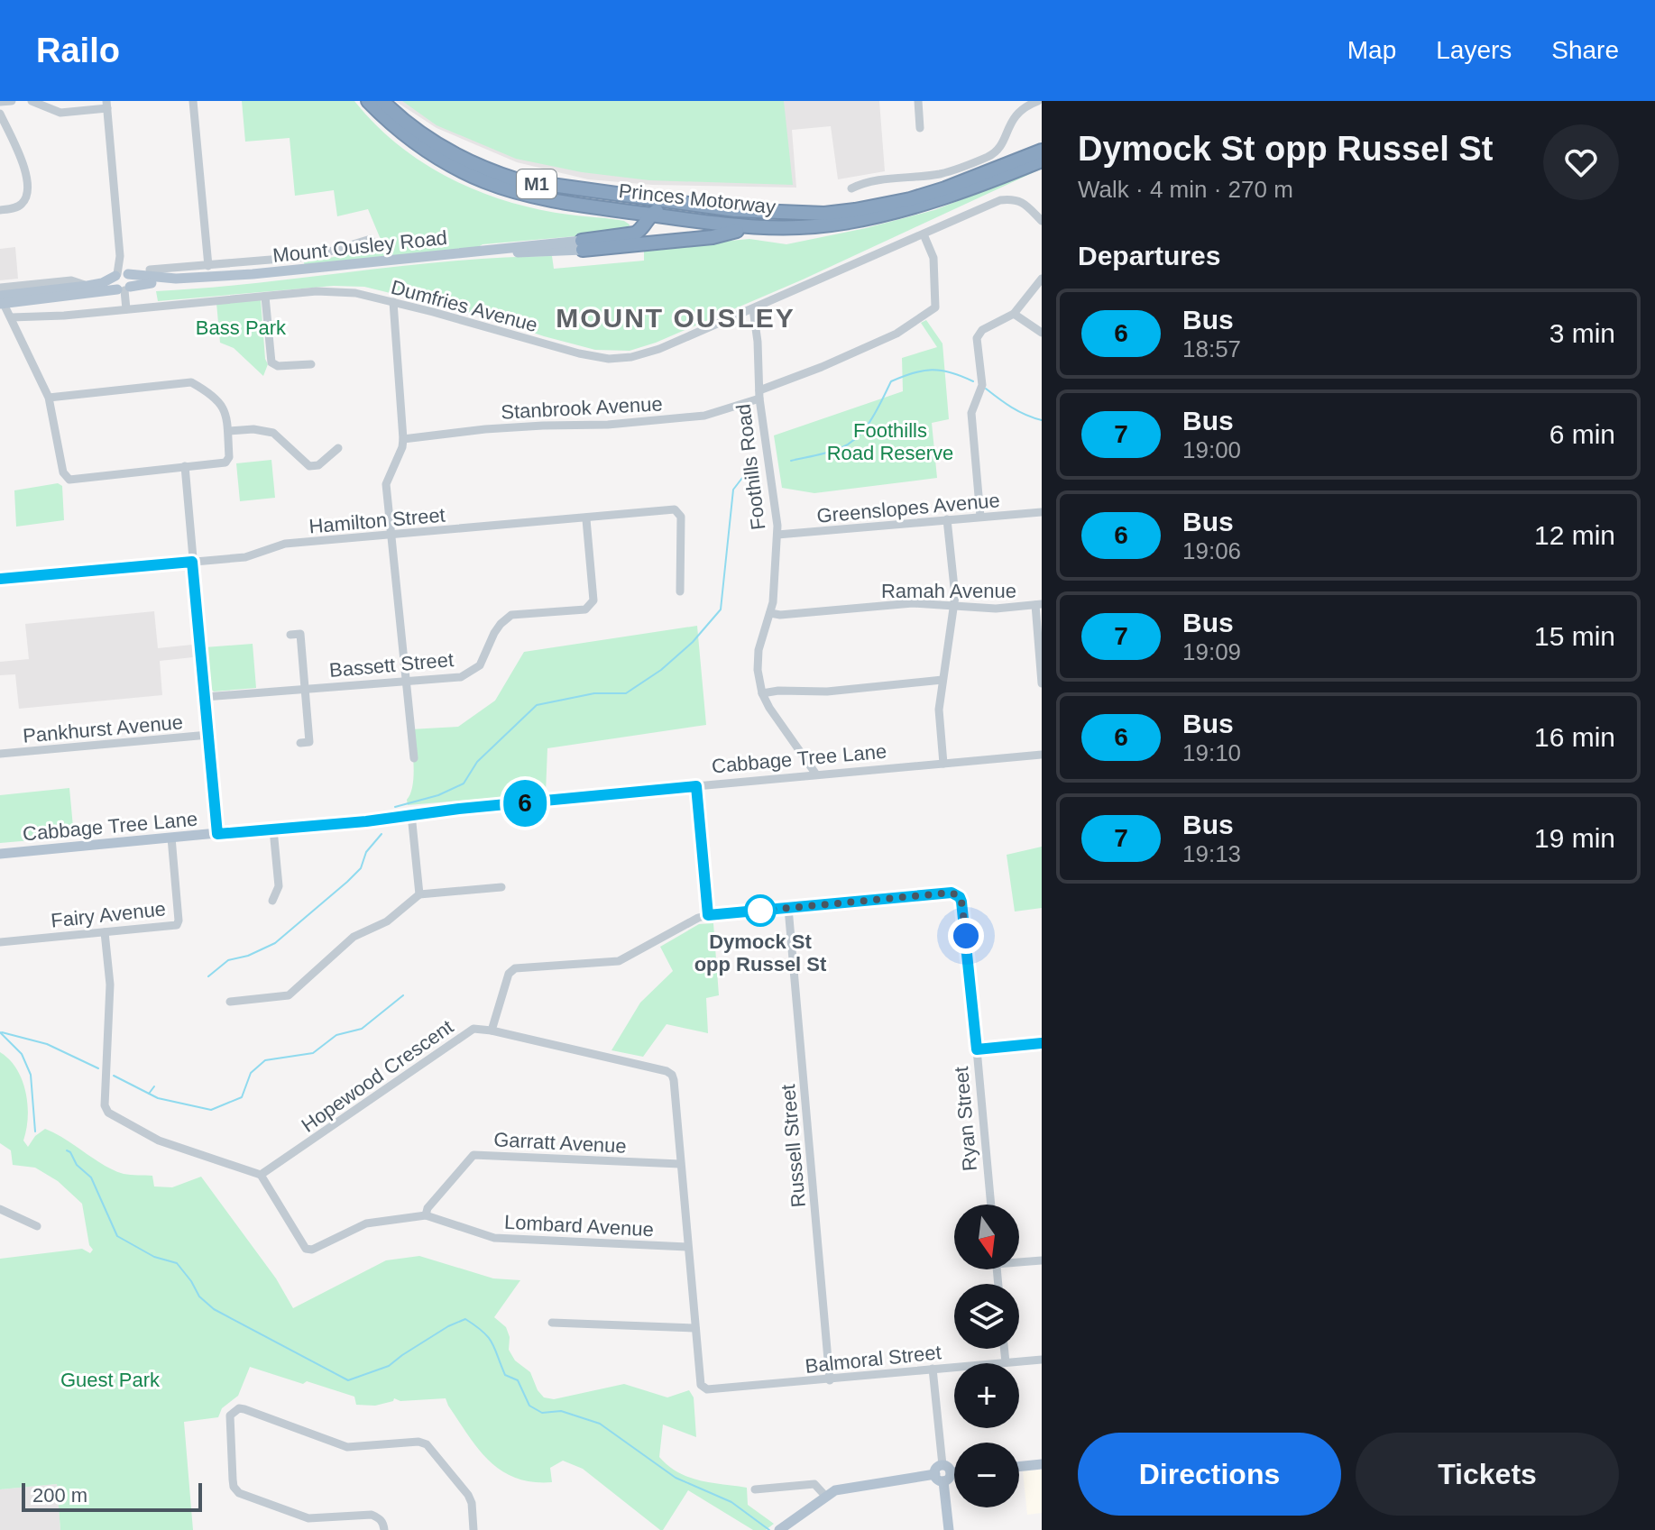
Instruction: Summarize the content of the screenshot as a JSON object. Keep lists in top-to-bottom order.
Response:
{
  "streets": {
    "highway": ["M1", "Princes Motorway"],
    "main road": ["Mount Ousley Road", "Cabbage Tree Lane", "Ryan Street"],
    "street": [
      "Dumfries Avenue",
      "Stanbrook Avenue",
      "Foothills Road",
      "Greenslopes Avenue",
      "Hamilton Street",
      "Ramah Avenue",
      "Bassett Street",
      "Pankhurst Avenue",
      "Fairy Avenue",
      "Hopewood Crescent",
      "Garratt Avenue",
      "Russell Street",
      "Lombard Avenue",
      "Balmoral Street"
    ]
  },
  "crossings": [
    ["Dumfries Avenue", "Stanbrook Avenue"],
    ["Dumfries Avenue", "Foothills Road"],
    ["Stanbrook Avenue", "Foothills Road"],
    ["Foothills Road", "Greenslopes Avenue"],
    ["Foothills Road", "Ramah Avenue"],
    ["Foothills Road", "Cabbage Tree Lane"],
    ["Hamilton Street", "Bassett Street"],
    ["Cabbage Tree Lane", "Fairy Avenue"],
    ["Hopewood Crescent", "Garratt Avenue"],
    ["Hopewood Crescent", "Lombard Avenue"],
    ["Hopewood Crescent", "Balmoral Street"],
    ["Ryan Street", "Russell Street"],
    ["Garratt Avenue", "Lombard Avenue"],
    ["Russell Street", "Balmoral Street"]
  ],
  "districts": ["MOUNT OUSLEY"],
  "parks": ["Bass Park", "Foothills Road Reserve", "Guest Park"],
  "places": ["Dymock St opp Russel St"],
  "lines": ["bus line 6"],
  "scale_bar": "200 m",
  "north": "bottom",
  "page": {
    "header": "Railo",
    "nav": ["Map", "Layers", "Share"],
    "on_map": "6",
    "heading": [
      ["Dymock St opp Russel St", "Walk · 4 min · 270 m"],
      "Departures"
    ],
    "list": [
      {
        "mark": "6",
        "name": "Bus",
        "note": "18:57",
        "value": "3 min"
      },
      {
        "mark": "7",
        "name": "Bus",
        "note": "19:00",
        "value": "6 min"
      },
      {
        "mark": "6",
        "name": "Bus",
        "note": "19:06",
        "value": "12 min"
      },
      {
        "mark": "7",
        "name": "Bus",
        "note": "19:09",
        "value": "15 min"
      },
      {
        "mark": "6",
        "name": "Bus",
        "note": "19:10",
        "value": "16 min"
      },
      {
        "mark": "7",
        "name": "Bus",
        "note": "19:13",
        "value": "19 min"
      }
    ],
    "map_buttons": ["+", "−"],
    "buttons": ["Directions", "Tickets"],
    "scale": "200 m"
  }
}
